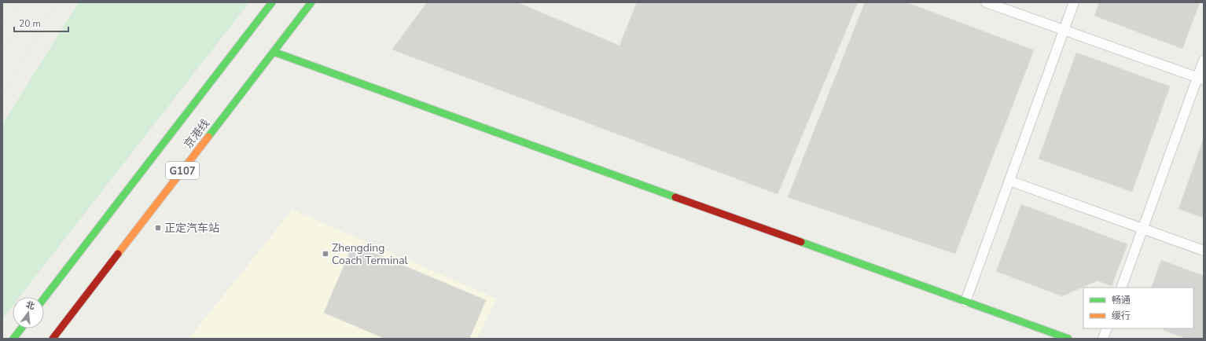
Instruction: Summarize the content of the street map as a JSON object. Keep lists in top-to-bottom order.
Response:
{
  "streets": {
    "main road": ["京港线", "G107"]
  },
  "places": {
    "transit": ["正定汽车站", "Zhengding Coach Terminal"]
  },
  "legend": ["畅通", "缓行"],
  "scale_bar": "20 m",
  "north": "top"
}
